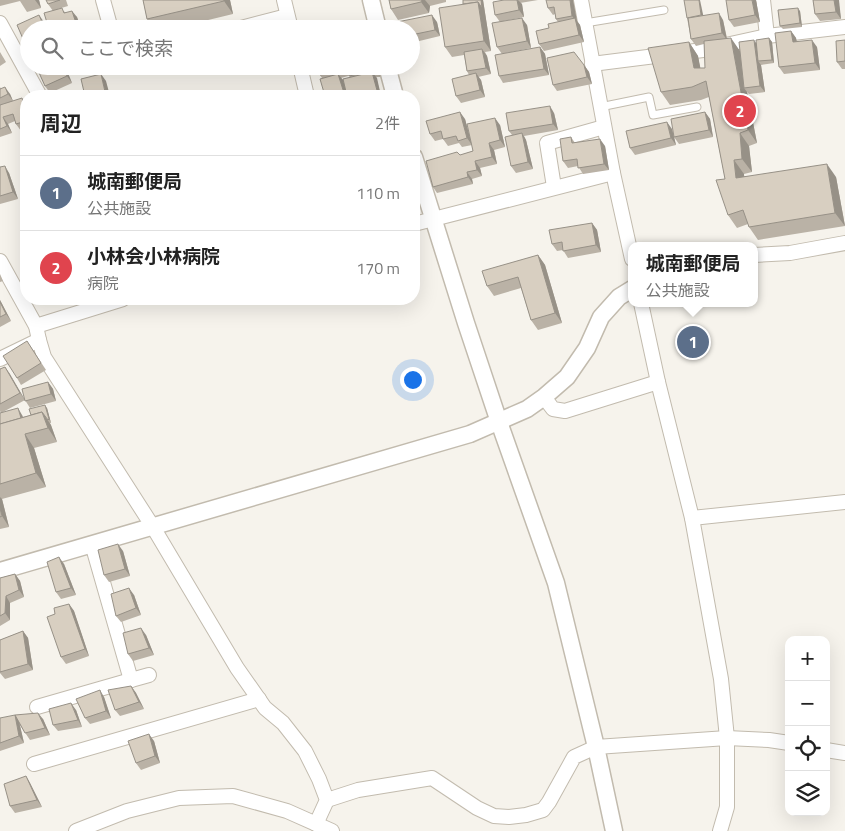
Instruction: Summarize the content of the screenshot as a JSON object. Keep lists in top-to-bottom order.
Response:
{
  "page": {
    "search": "ここで検索",
    "heading": ["周辺", "2件"],
    "pins": ["2", "1"],
    "list": [
      {
        "mark": "1",
        "name": "城南郵便局",
        "note": "公共施設",
        "value": "110 m"
      },
      {
        "mark": "2",
        "name": "小林会小林病院",
        "note": "病院",
        "value": "170 m"
      }
    ],
    "popup": ["城南郵便局", "公共施設"],
    "map_buttons": ["+", "−"]
  }
}
